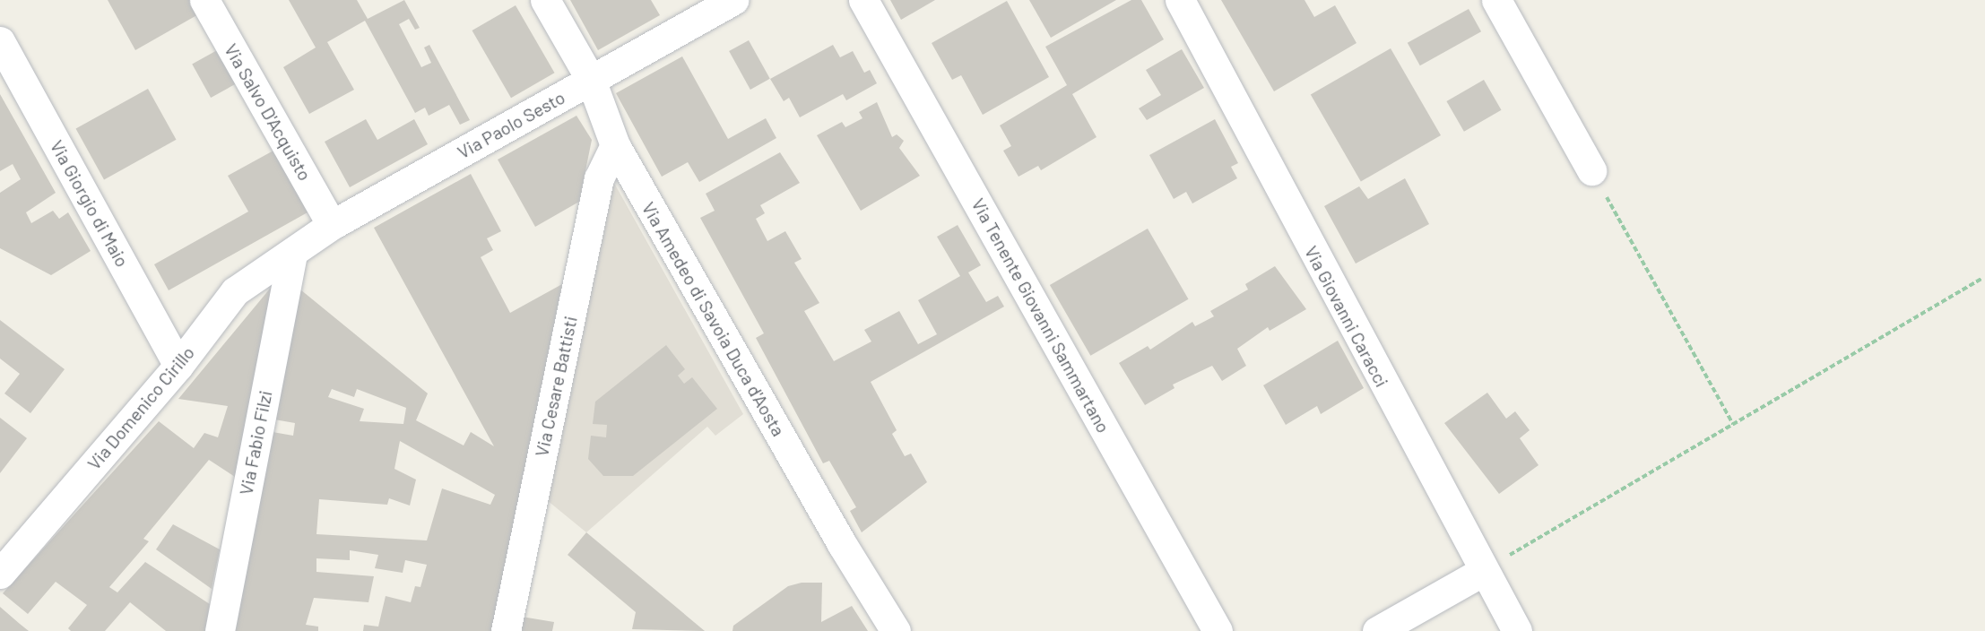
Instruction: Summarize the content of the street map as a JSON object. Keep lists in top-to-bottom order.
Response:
{
  "streets": {
    "street": [
      "Via Salvo D'Acquisto",
      "Via Paolo Sesto",
      "Via Giorgio di Maio",
      "Via Tenente Giovanni Sammartano",
      "Via Giovanni Caracci",
      "Via Amedeo di Savoia Duca d'Aosta",
      "Via Cesare Battisti",
      "Via Domenico Cirillo",
      "Via Fabio Filzi"
    ]
  },
  "crossings": [
    ["Via Salvo D'Acquisto", "Via Paolo Sesto"],
    ["Via Paolo Sesto", "Via Amedeo di Savoia Duca d'Aosta"],
    ["Via Paolo Sesto", "Via Domenico Cirillo"],
    ["Via Paolo Sesto", "Via Fabio Filzi"],
    ["Via Giorgio di Maio", "Via Domenico Cirillo"],
    ["Via Amedeo di Savoia Duca d'Aosta", "Via Cesare Battisti"],
    ["Via Domenico Cirillo", "Via Fabio Filzi"]
  ]
}
